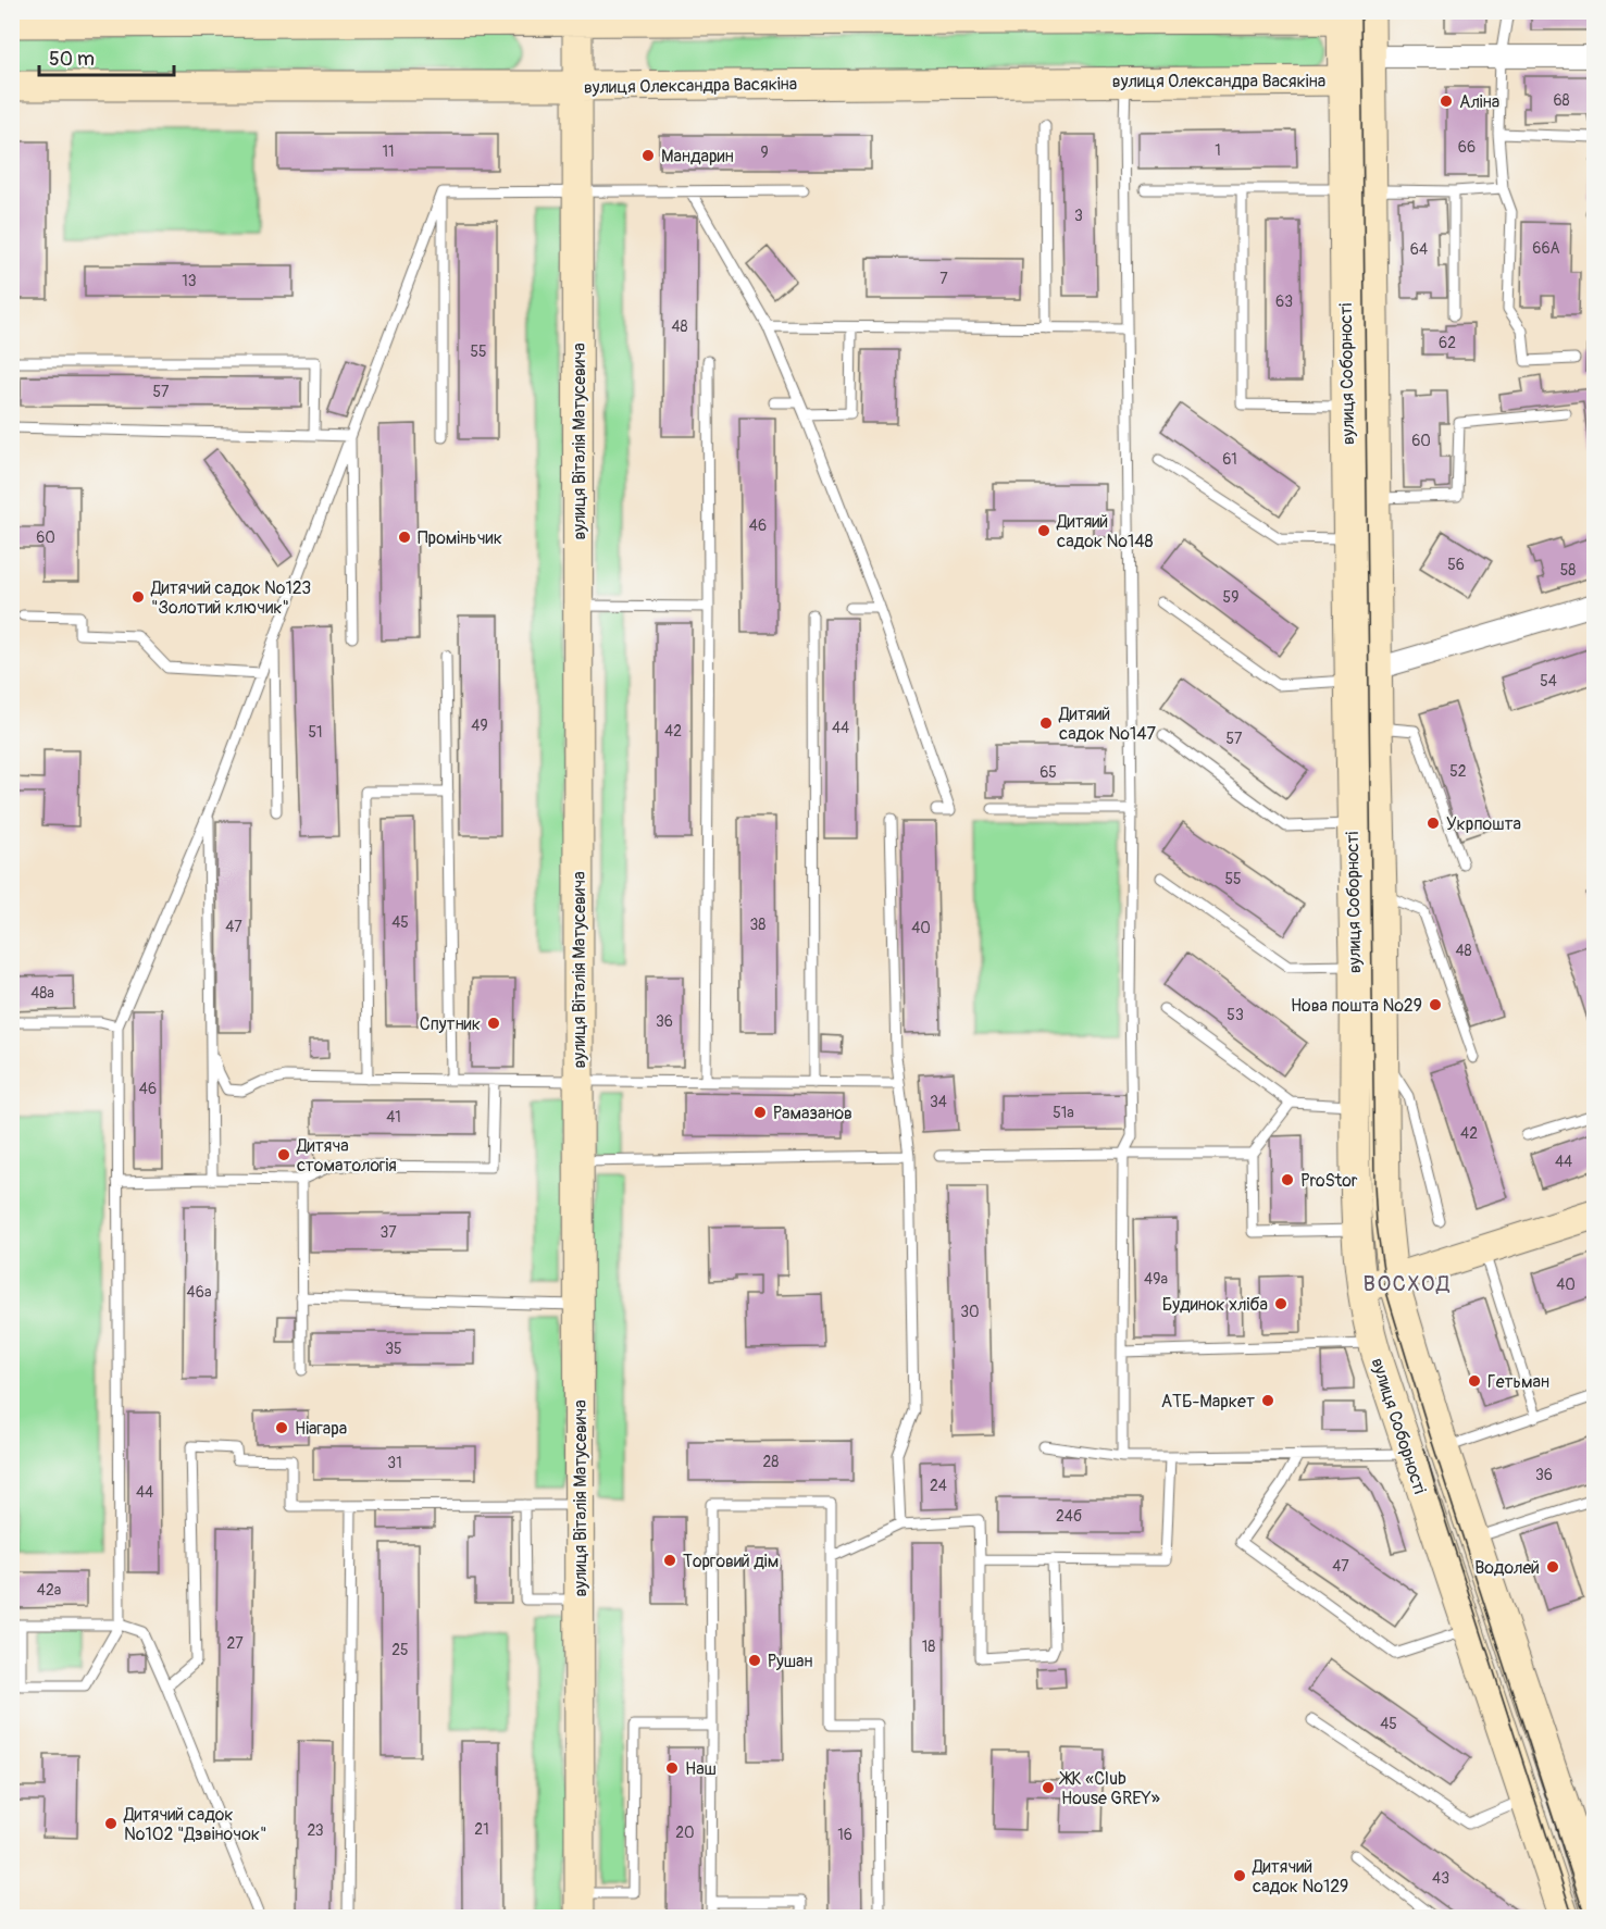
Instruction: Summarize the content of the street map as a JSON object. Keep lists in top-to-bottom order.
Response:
{
  "streets": {
    "street": ["вулиця Олександра Васякіна", "вулиця Соборності", "вулиця Віталія Матусевича"]
  },
  "crossings": [
    ["вулиця Олександра Васякіна", "вулиця Соборності"],
    ["вулиця Олександра Васякіна", "вулиця Віталія Матусевича"]
  ],
  "districts": ["ВОСХОД"],
  "places": [
    "Аліна",
    "Мандарин",
    "Дитяий садок №148",
    "Проміньчик",
    "Дитячий садок №123 \"Золотий ключик\"",
    "Дитяий садок №147",
    "Укрпошта",
    "Нова пошта №29",
    "Спутник",
    "Рамазанов",
    "Дитяча стоматологія",
    "ProStor",
    "Будинок хліба",
    "Гетьман",
    "АТБ-Маркет",
    "Ніагара",
    "Торговий дім",
    "Водолей",
    "Рушан",
    "Наш",
    "ЖК «Club House GREY»",
    "Дитячий садок №102 \"Дзвіночок\"",
    "Дитячий садок №129"
  ],
  "house_numbers": [
    "68",
    "66",
    "1",
    "11",
    "9",
    "3",
    "66А",
    "64",
    "7",
    "13",
    "63",
    "48",
    "62",
    "55",
    "57",
    "60",
    "61",
    "46",
    "60",
    "56",
    "58",
    "59",
    "54",
    "49",
    "44",
    "42",
    "51",
    "57",
    "52",
    "65",
    "55",
    "45",
    "38",
    "47",
    "40",
    "48",
    "48а",
    "53",
    "36",
    "46",
    "34",
    "51а",
    "41",
    "42",
    "44",
    "37",
    "49а",
    "40",
    "46а",
    "30",
    "35",
    "28",
    "31",
    "36",
    "24",
    "44",
    "24б",
    "47",
    "42а",
    "27",
    "18",
    "25",
    "45",
    "21",
    "23",
    "20",
    "16",
    "43"
  ],
  "scale_bar": "50 m"
}
